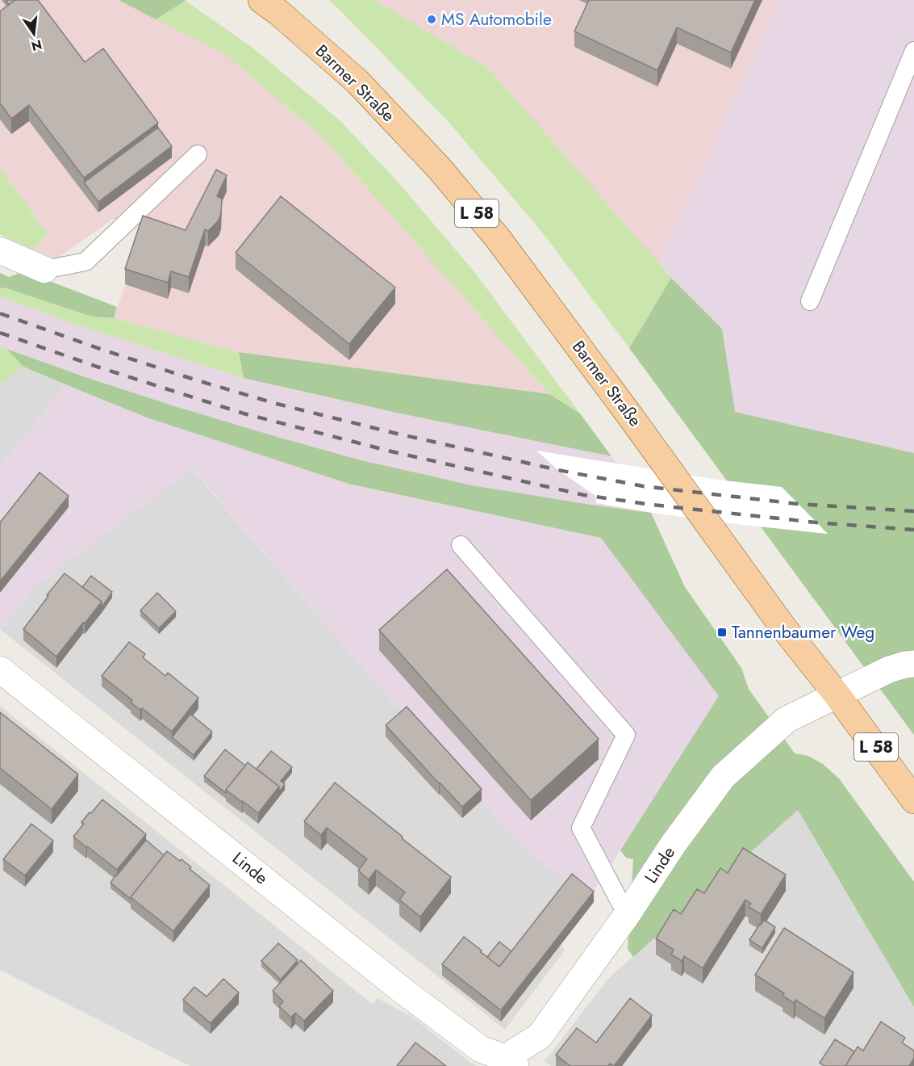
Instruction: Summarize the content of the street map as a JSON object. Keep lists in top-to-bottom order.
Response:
{
  "streets": {
    "main road": ["Barmer Straße", "L 58"],
    "street": ["Linde"]
  },
  "crossings": [
    ["Barmer Straße", "Linde"]
  ],
  "places": {
    "other": ["MS Automobile"],
    "transit": ["Tannenbaumer Weg"]
  },
  "north": "bottom"
}
